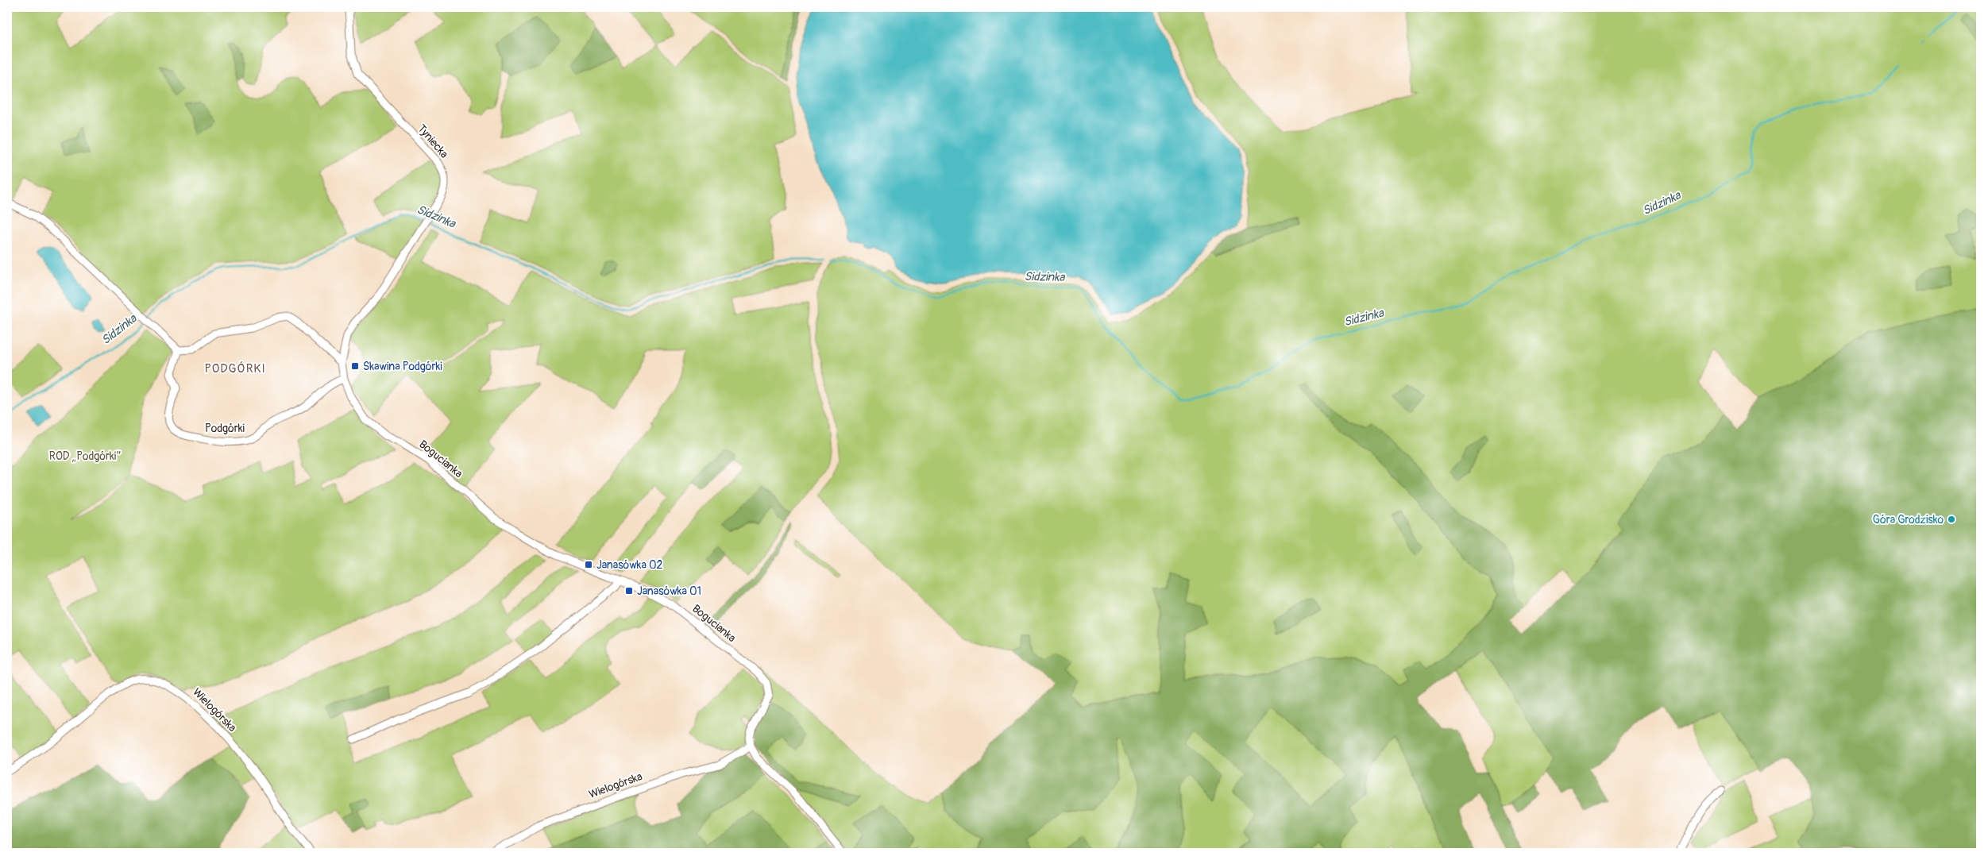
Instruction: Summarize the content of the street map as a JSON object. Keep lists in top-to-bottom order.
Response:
{
  "streets": {
    "street": [
      "Tyniecka",
      "Podgórki",
      "Bogucianka",
      "Wielogórska"
    ]
  },
  "crossings": [
    ["Tyniecka", "Podgórki"],
    ["Tyniecka", "Bogucianka"],
    ["Bogucianka", "Wielogórska"]
  ],
  "districts": ["PODGÓRKI"],
  "water": ["Sidzinka"],
  "parks": ["ROD „Podgórki”"],
  "places": {
    "transit": ["Skawina Podgórki", "Janasówka 02", "Janasówka 01"],
    "other": ["Góra Grodzisko"]
  }
}
